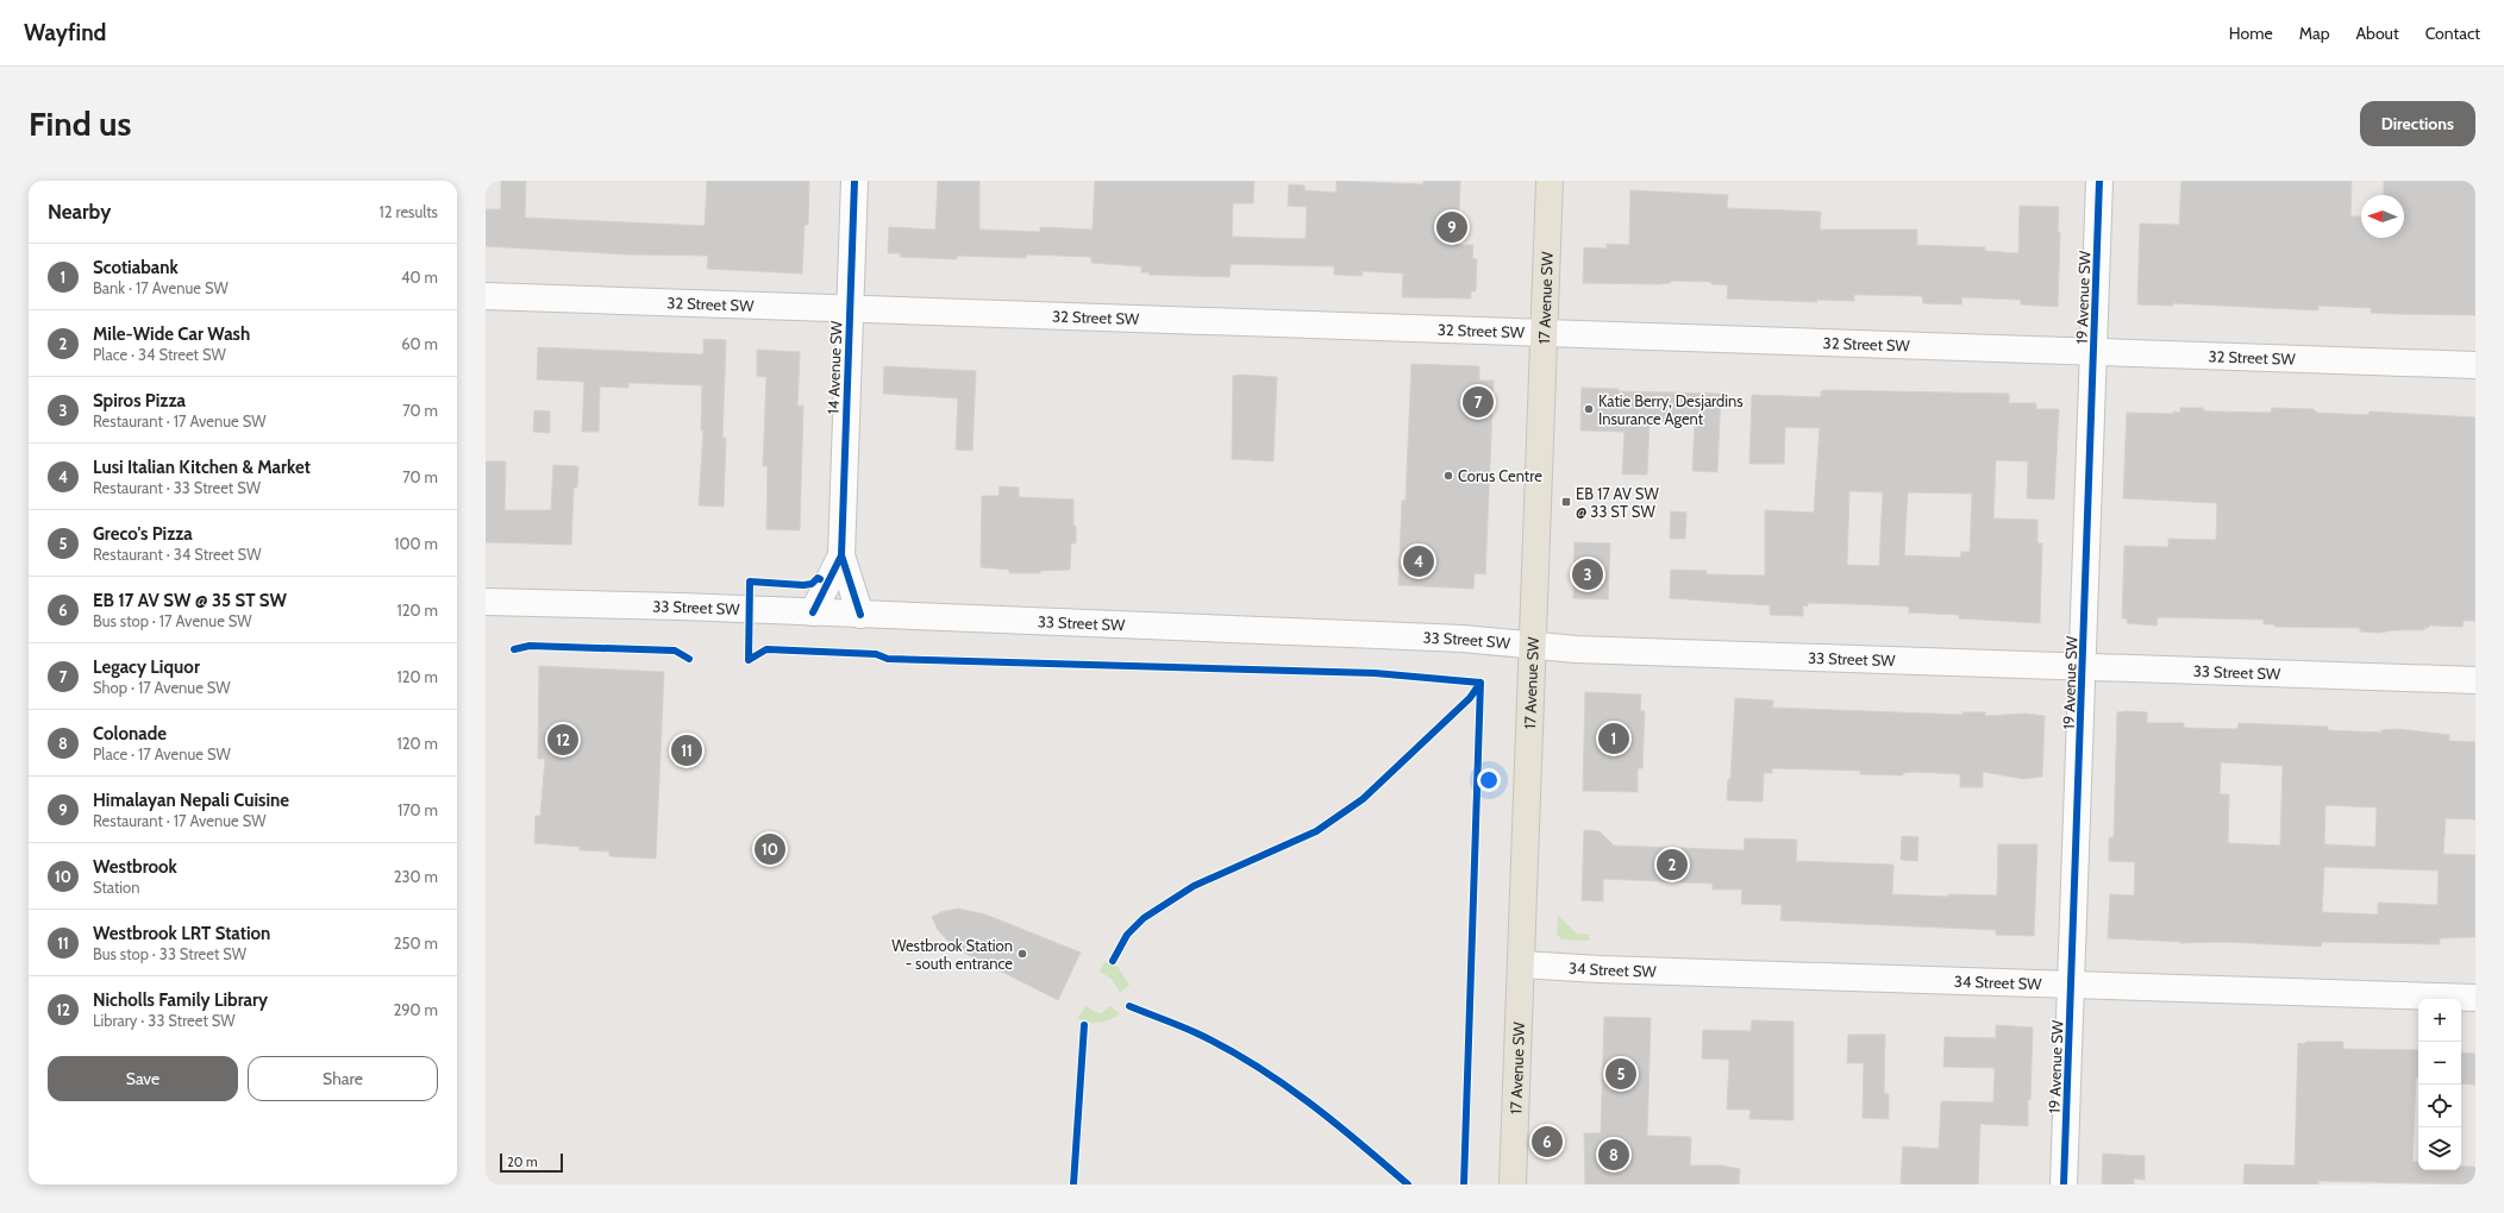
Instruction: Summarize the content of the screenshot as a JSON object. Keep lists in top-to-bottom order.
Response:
{
  "streets": {
    "main road": ["17 Avenue SW"],
    "street": [
      "19 Avenue SW",
      "32 Street SW",
      "14 Avenue SW",
      "33 Street SW",
      "34 Street SW"
    ]
  },
  "crossings": [
    ["17 Avenue SW", "32 Street SW"],
    ["17 Avenue SW", "33 Street SW"],
    ["17 Avenue SW", "34 Street SW"],
    ["19 Avenue SW", "32 Street SW"],
    ["19 Avenue SW", "33 Street SW"],
    ["19 Avenue SW", "34 Street SW"],
    ["32 Street SW", "14 Avenue SW"],
    ["14 Avenue SW", "33 Street SW"]
  ],
  "places": {
    "other": ["Katie Berry, Desjardins Insurance Agent", "Corus Centre", "Westbrook Station - south entrance"],
    "transit": ["EB 17 AV SW @ 33 ST SW"]
  },
  "scale_bar": "20 m",
  "north": "left",
  "page": {
    "header": "Wayfind",
    "nav": [
      "Home",
      "Map",
      "About",
      "Contact"
    ],
    "buttons": [
      "Directions",
      ["Save", "Share"]
    ],
    "title": "Find us",
    "heading": ["Nearby", "12 results"],
    "pins": [
      "9",
      "7",
      "4",
      "3",
      "1",
      "12",
      "11",
      "10",
      "2",
      "5",
      "6",
      "8"
    ],
    "list": [
      {
        "mark": "1",
        "name": "Scotiabank",
        "note": "Bank · 17 Avenue SW",
        "value": "40 m"
      },
      {
        "mark": "2",
        "name": "Mile-Wide Car Wash",
        "note": "Place · 34 Street SW",
        "value": "60 m"
      },
      {
        "mark": "3",
        "name": "Spiros Pizza",
        "note": "Restaurant · 17 Avenue SW",
        "value": "70 m"
      },
      {
        "mark": "4",
        "name": "Lusi Italian Kitchen & Market",
        "note": "Restaurant · 33 Street SW",
        "value": "70 m"
      },
      {
        "mark": "5",
        "name": "Greco's Pizza",
        "note": "Restaurant · 34 Street SW",
        "value": "100 m"
      },
      {
        "mark": "6",
        "name": "EB 17 AV SW @ 35 ST SW",
        "note": "Bus stop · 17 Avenue SW",
        "value": "120 m"
      },
      {
        "mark": "7",
        "name": "Legacy Liquor",
        "note": "Shop · 17 Avenue SW",
        "value": "120 m"
      },
      {
        "mark": "8",
        "name": "Colonade",
        "note": "Place · 17 Avenue SW",
        "value": "120 m"
      },
      {
        "mark": "9",
        "name": "Himalayan Nepali Cuisine",
        "note": "Restaurant · 17 Avenue SW",
        "value": "170 m"
      },
      {
        "mark": "10",
        "name": "Westbrook",
        "note": "Station",
        "value": "230 m"
      },
      {
        "mark": "11",
        "name": "Westbrook LRT Station",
        "note": "Bus stop · 33 Street SW",
        "value": "250 m"
      },
      {
        "mark": "12",
        "name": "Nicholls Family Library",
        "note": "Library · 33 Street SW",
        "value": "290 m"
      }
    ],
    "map_buttons": ["+", "−"],
    "scale": "20 m"
  }
}
